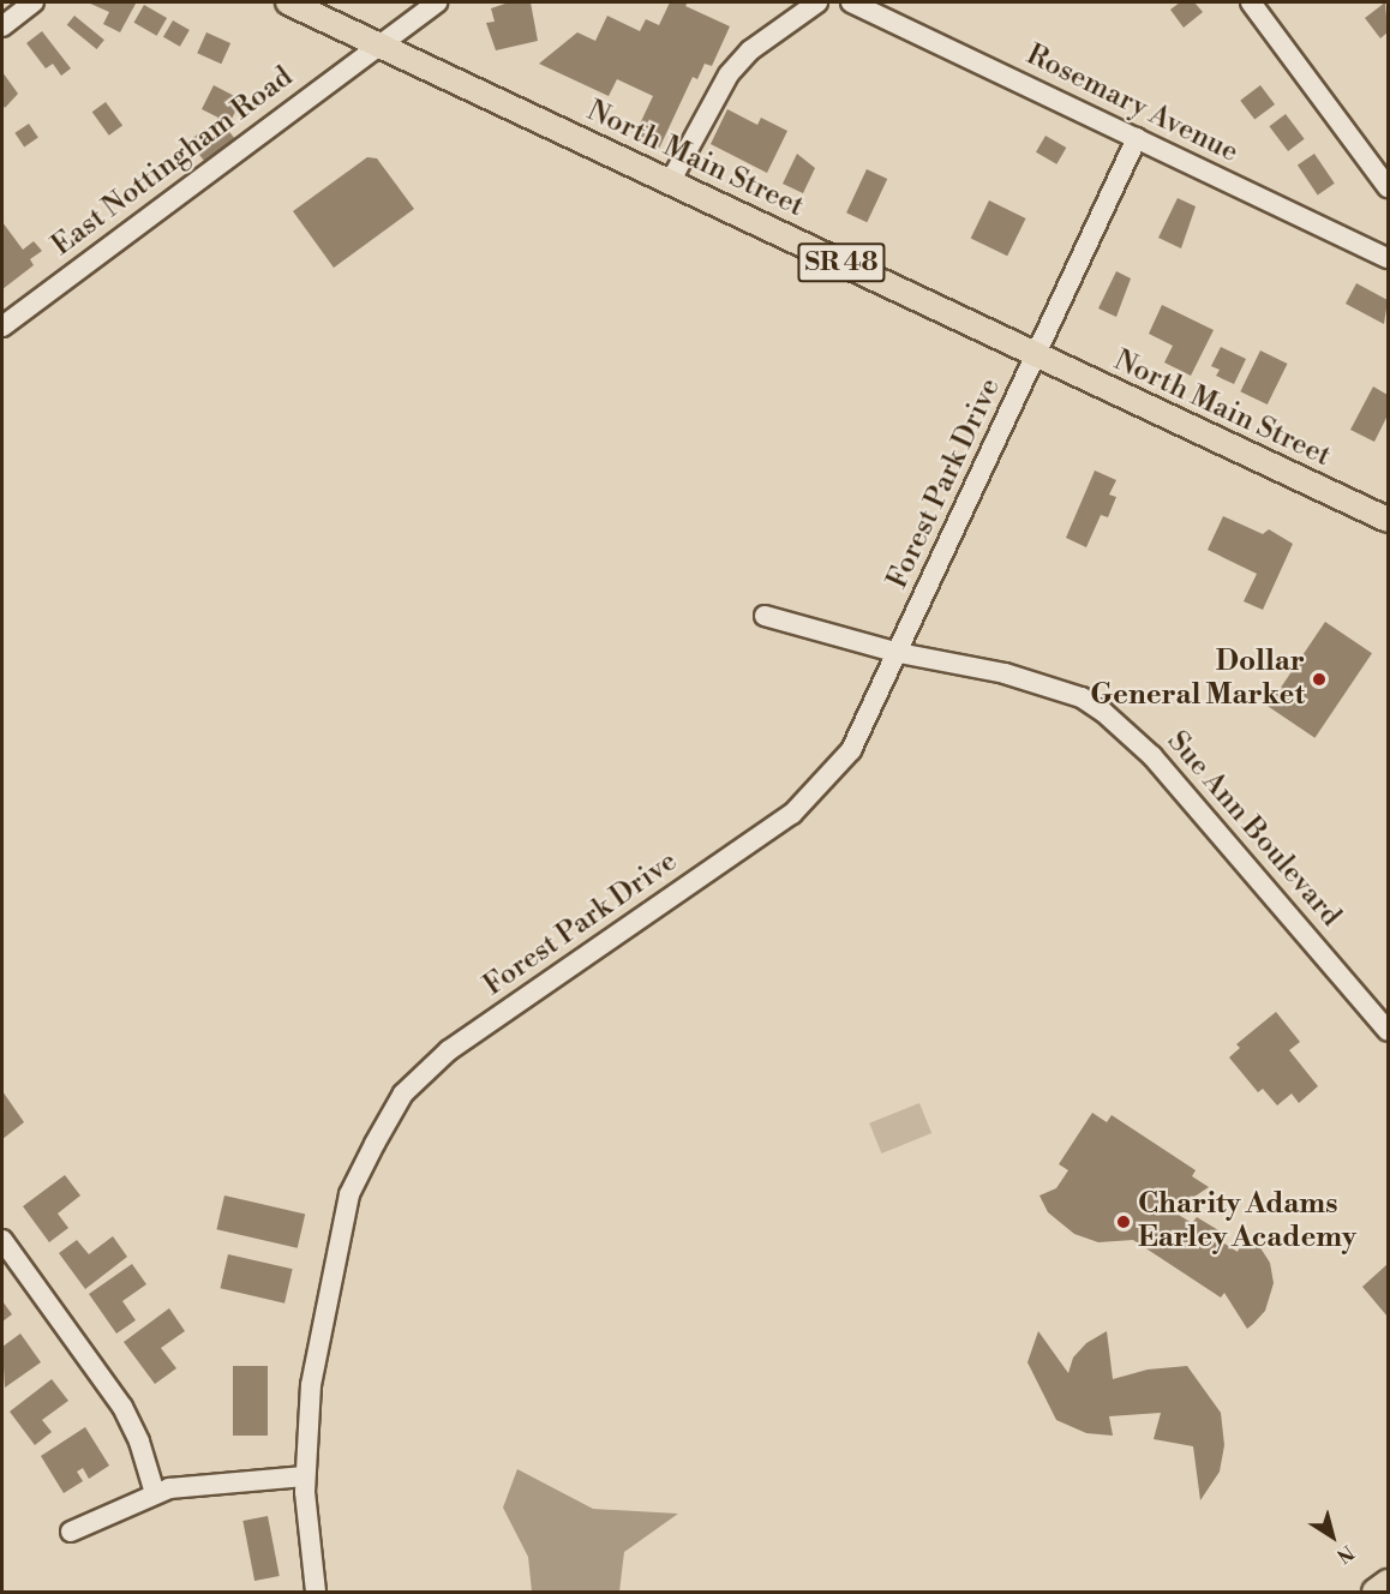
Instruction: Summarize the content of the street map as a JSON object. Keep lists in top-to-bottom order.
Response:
{
  "streets": {
    "main road": ["North Main Street", "SR 48"],
    "street": [
      "Rosemary Avenue",
      "East Nottingham Road",
      "Forest Park Drive",
      "Sue Ann Boulevard"
    ]
  },
  "crossings": [
    ["Rosemary Avenue", "Forest Park Drive"],
    ["North Main Street", "East Nottingham Road"],
    ["North Main Street", "Forest Park Drive"],
    ["Forest Park Drive", "Sue Ann Boulevard"]
  ],
  "places": ["Dollar General Market", "Charity Adams Earley Academy"],
  "north": "bottom right"
}
